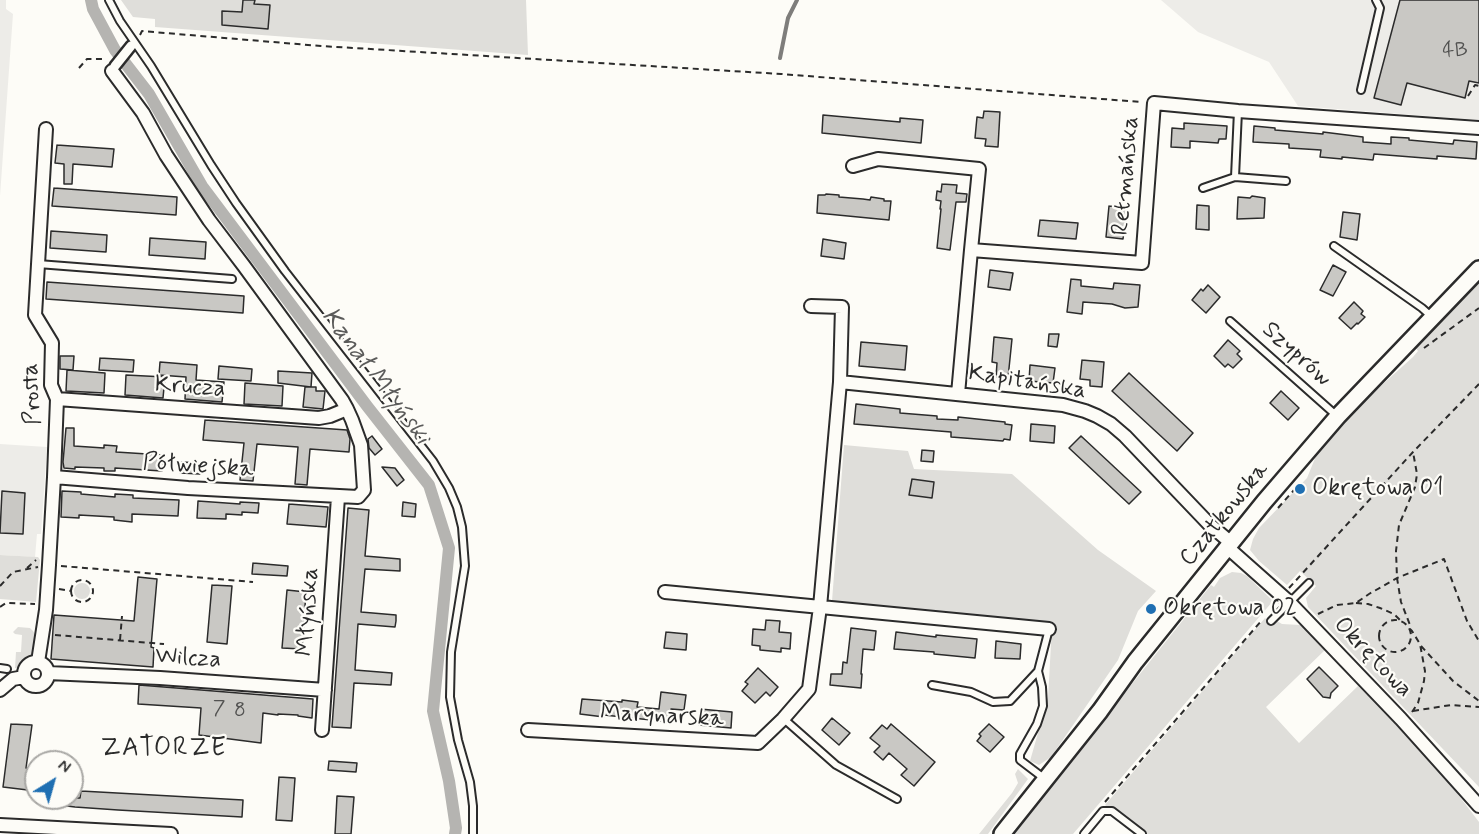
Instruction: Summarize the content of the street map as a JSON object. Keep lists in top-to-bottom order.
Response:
{
  "streets": {
    "street": [
      "Retmańska",
      "Kapitańska",
      "Krucza",
      "Prosta",
      "Półwiejska",
      "Czatkowska",
      "Młyńska",
      "Okrętowa",
      "Wilcza",
      "Marynarska"
    ],
    "lane": ["Szyprów"]
  },
  "crossings": [
    ["Szyprów", "Czatkowska"],
    ["Kapitańska", "Czatkowska"],
    ["Kapitańska", "Okrętowa"],
    ["Krucza", "Prosta"],
    ["Prosta", "Półwiejska"],
    ["Prosta", "Wilcza"],
    ["Półwiejska", "Młyńska"],
    ["Czatkowska", "Okrętowa"],
    ["Młyńska", "Wilcza"]
  ],
  "districts": ["ZATORZE"],
  "water": ["Kanał Młyński"],
  "places": ["Okrętowa 01", "Okrętowa 02"],
  "house_numbers": ["4B", "7", "8"],
  "north": "top right"
}
